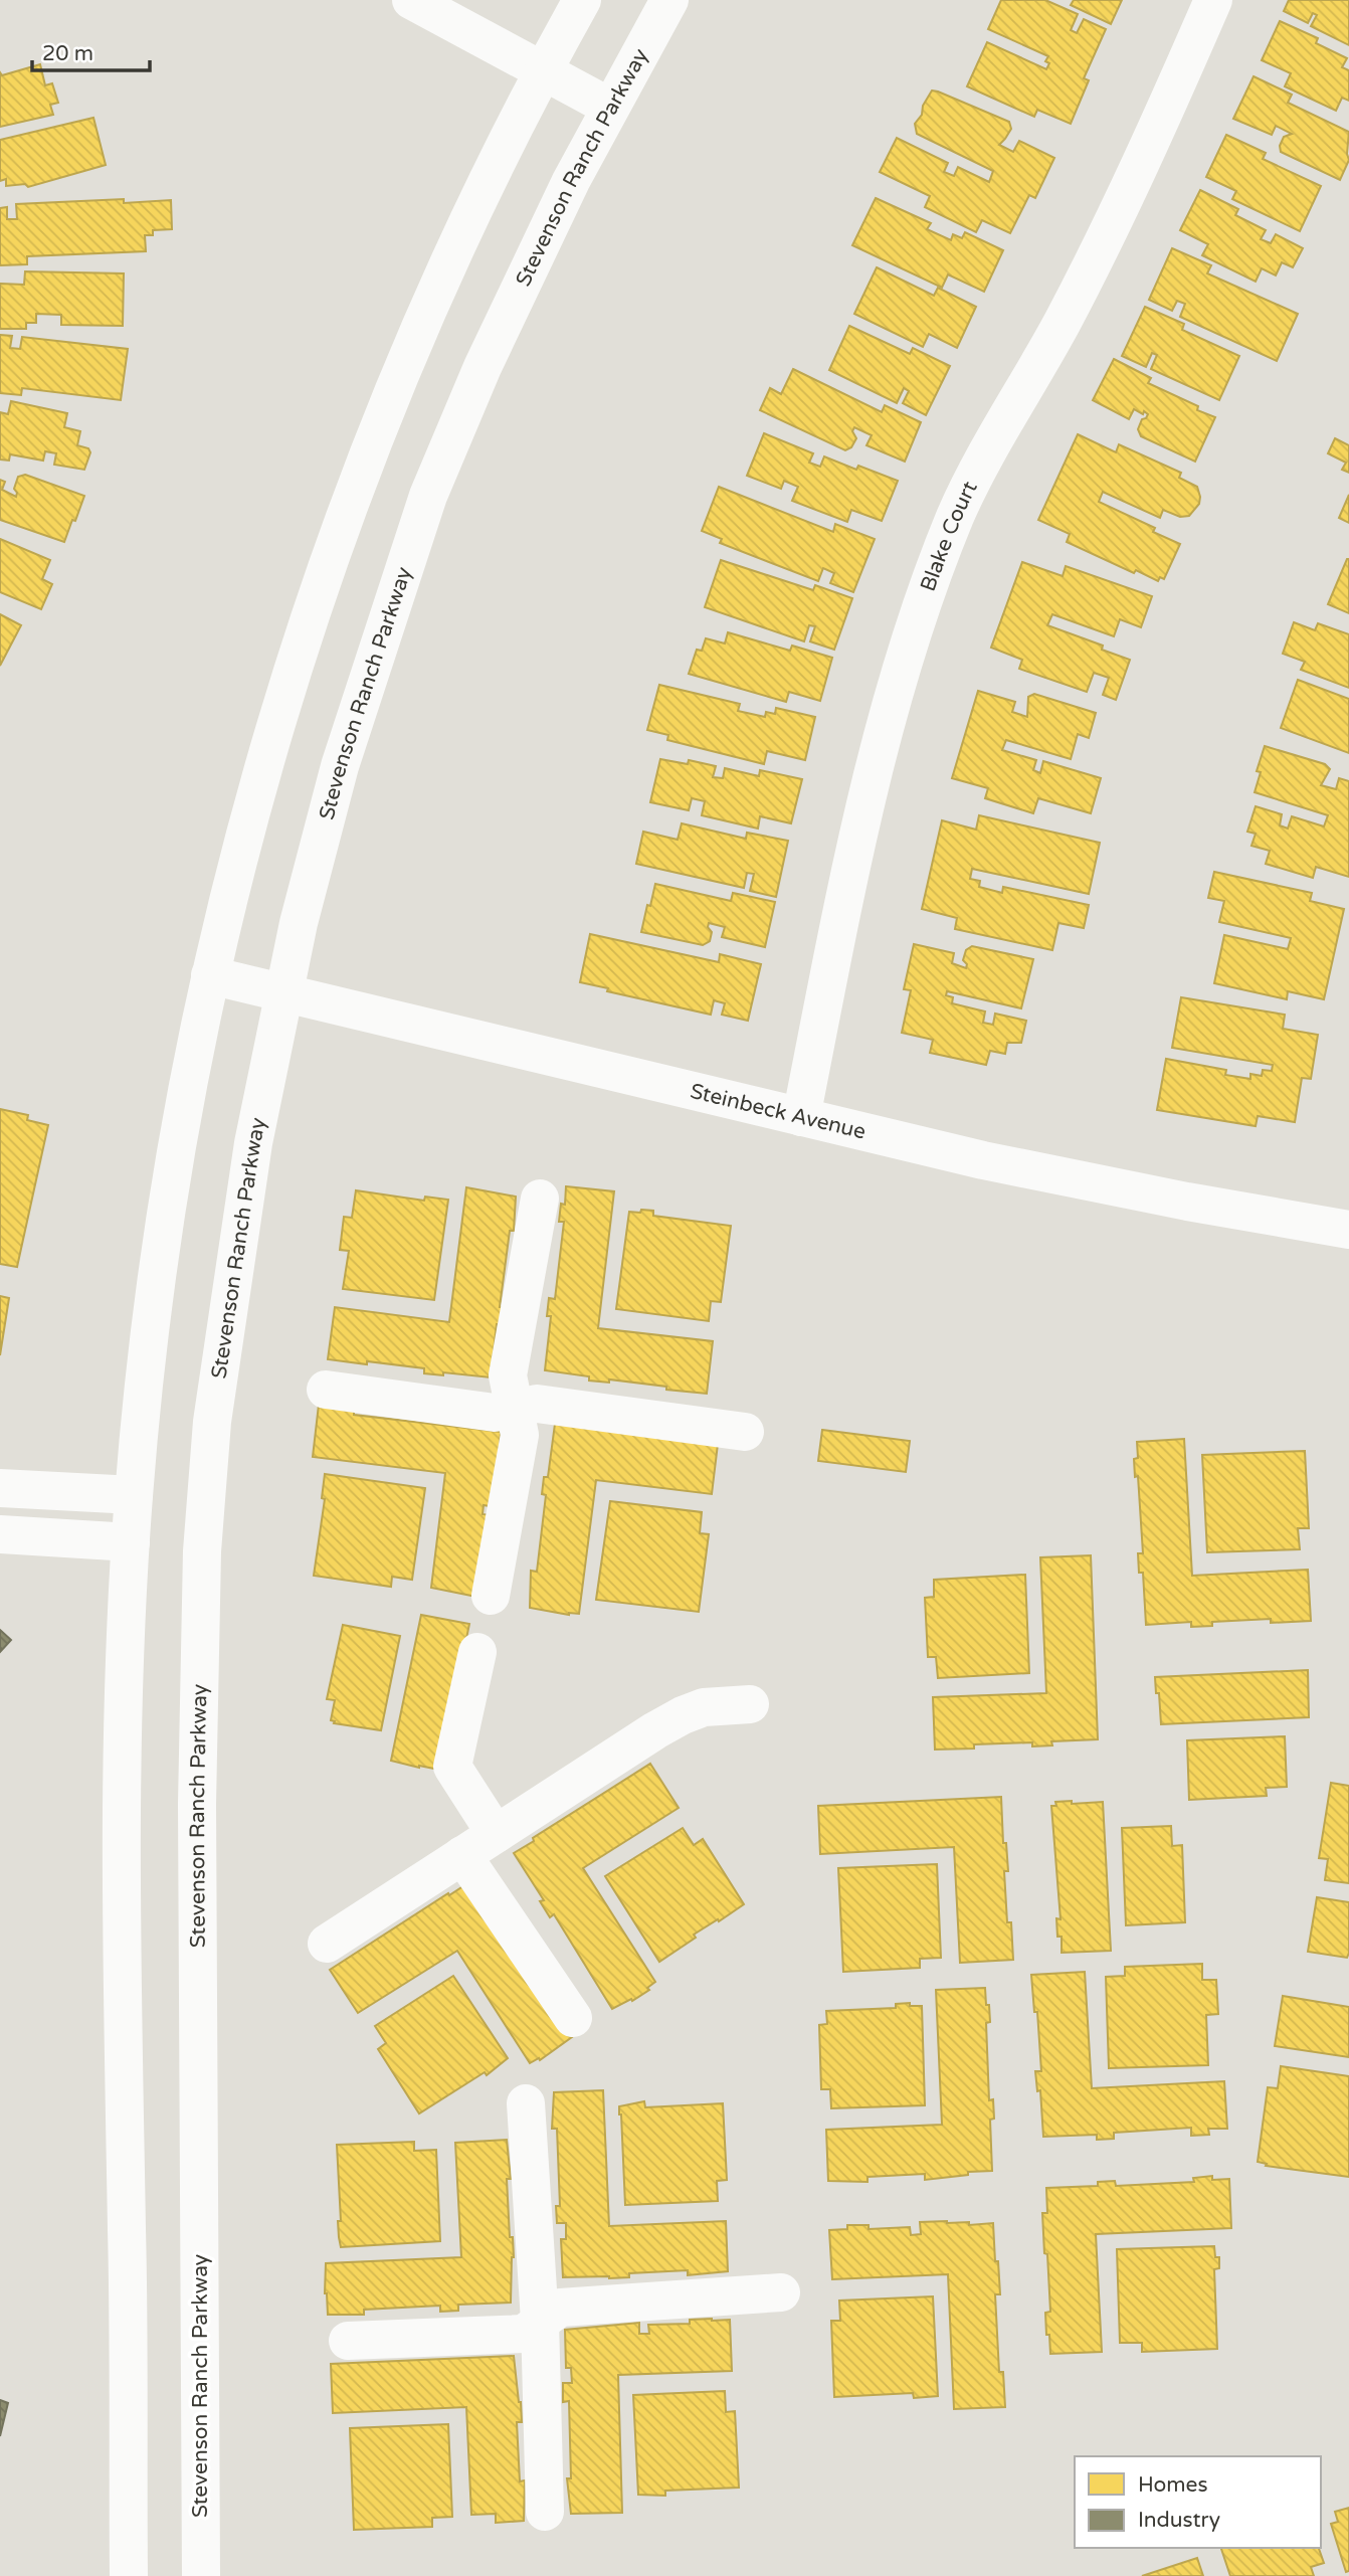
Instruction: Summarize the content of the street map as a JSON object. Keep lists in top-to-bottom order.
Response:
{
  "streets": {
    "main road": ["Stevenson Ranch Parkway", "Blake Court", "Steinbeck Avenue"]
  },
  "crossings": [
    ["Stevenson Ranch Parkway", "Steinbeck Avenue"],
    ["Blake Court", "Steinbeck Avenue"]
  ],
  "legend": ["Homes", "Industry"],
  "scale_bar": "20 m"
}
